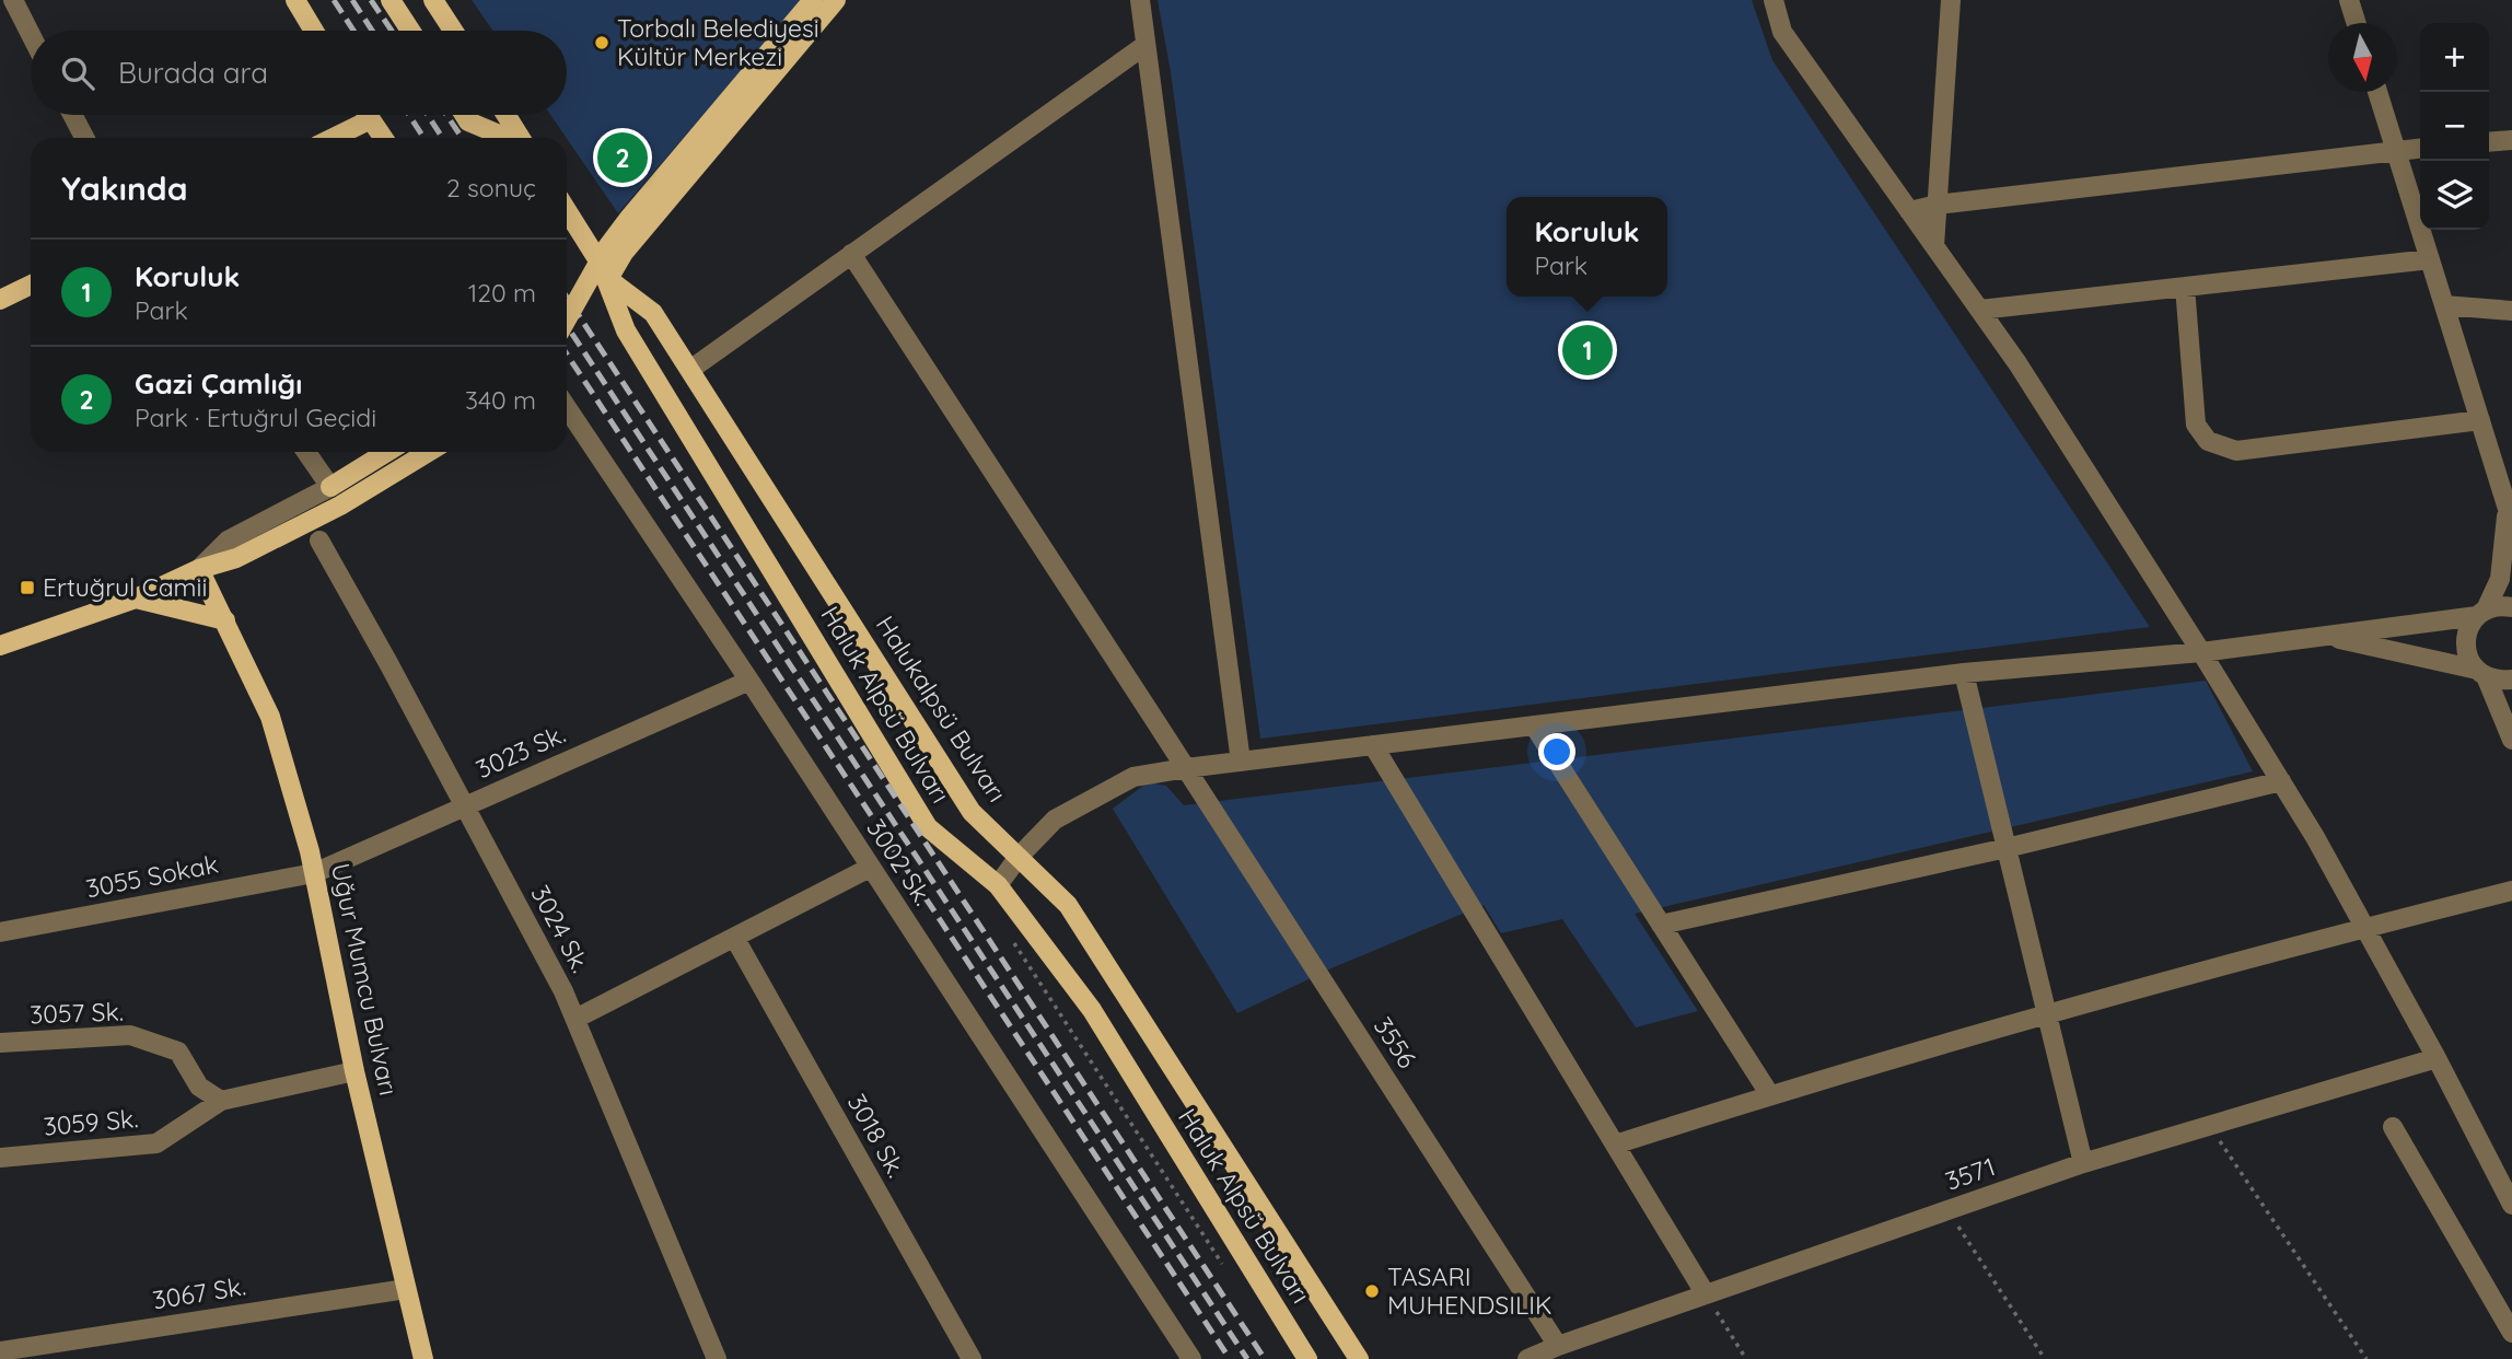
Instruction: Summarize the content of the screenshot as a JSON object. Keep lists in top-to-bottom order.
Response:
{
  "streets": {
    "main road": ["Haluk Alpsü Bulvarı", "Halukalpsü Bulvarı", "Uğur Mumcu Bulvarı"],
    "street": [
      "3023 Sk.",
      "3002 Sk.",
      "3055 Sokak",
      "3024 Sk.",
      "3057 Sk.",
      "3556",
      "3059 Sk.",
      "3018 Sk.",
      "3571",
      "3067 Sk."
    ]
  },
  "crossings": [
    ["Haluk Alpsü Bulvarı", "Halukalpsü Bulvarı"],
    ["3023 Sk.", "3002 Sk."],
    ["3023 Sk.", "3055 Sokak"],
    ["3023 Sk.", "3024 Sk."],
    ["3023 Sk.", "Uğur Mumcu Bulvarı"],
    ["3055 Sokak", "Uğur Mumcu Bulvarı"],
    ["Uğur Mumcu Bulvarı", "3059 Sk."],
    ["Uğur Mumcu Bulvarı", "3067 Sk."],
    ["3057 Sk.", "3059 Sk."],
    ["3556", "3571"]
  ],
  "places": {
    "other": ["Torbalı Belediyesi Kültür Merkezi", "TASARI MUHENDSILIK"],
    "transit": ["Ertuğrul Camii"]
  },
  "north": "bottom",
  "page": {
    "map_buttons": ["+", "−"],
    "search": "Burada ara",
    "pins": ["2", "1"],
    "heading": ["Yakında", "2 sonuç"],
    "popup": ["Koruluk", "Park"],
    "list": [
      {
        "mark": "1",
        "name": "Koruluk",
        "note": "Park",
        "value": "120 m"
      },
      {
        "mark": "2",
        "name": "Gazi Çamlığı",
        "note": "Park · Ertuğrul Geçidi",
        "value": "340 m"
      }
    ]
  }
}
